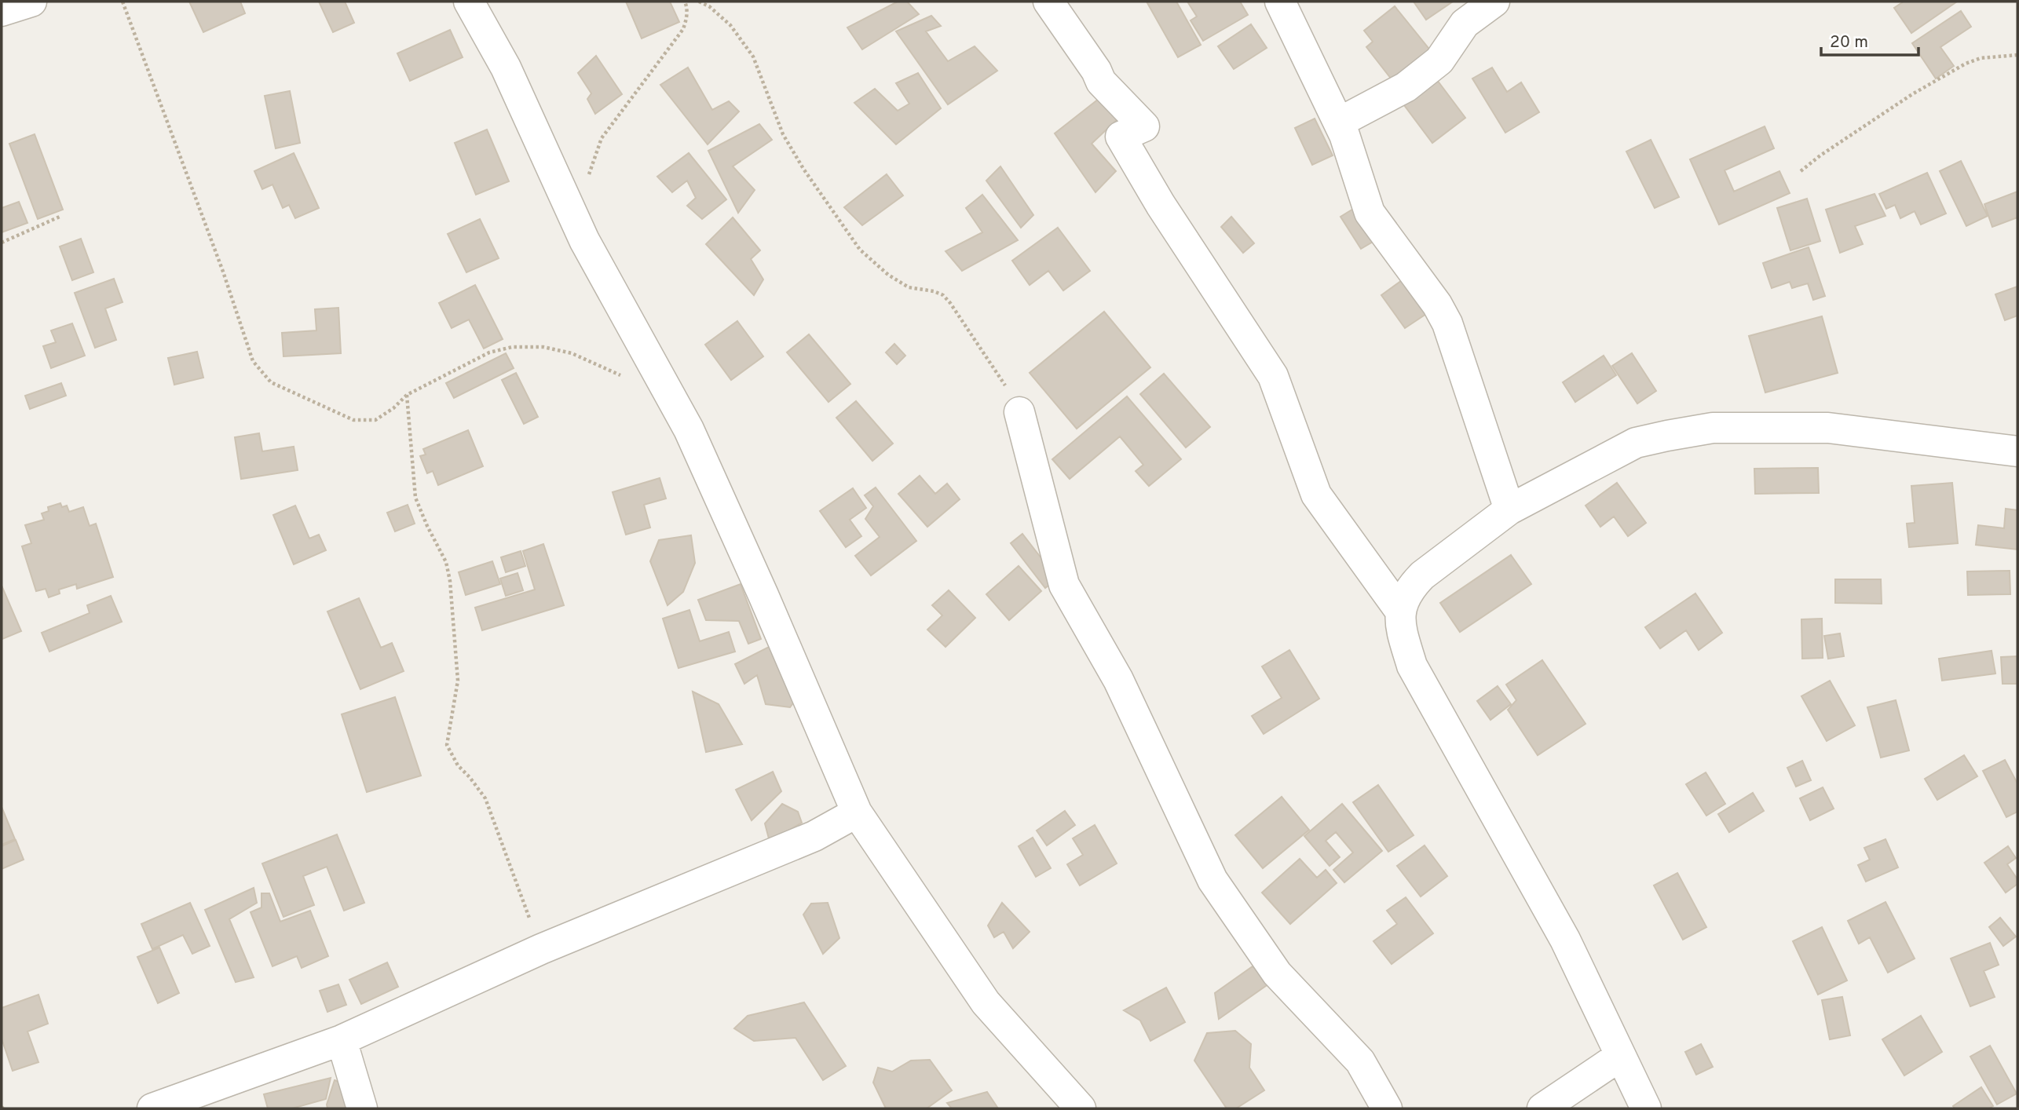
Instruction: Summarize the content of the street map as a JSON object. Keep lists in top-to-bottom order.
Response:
{
  "scale_bar": "20 m"
}
